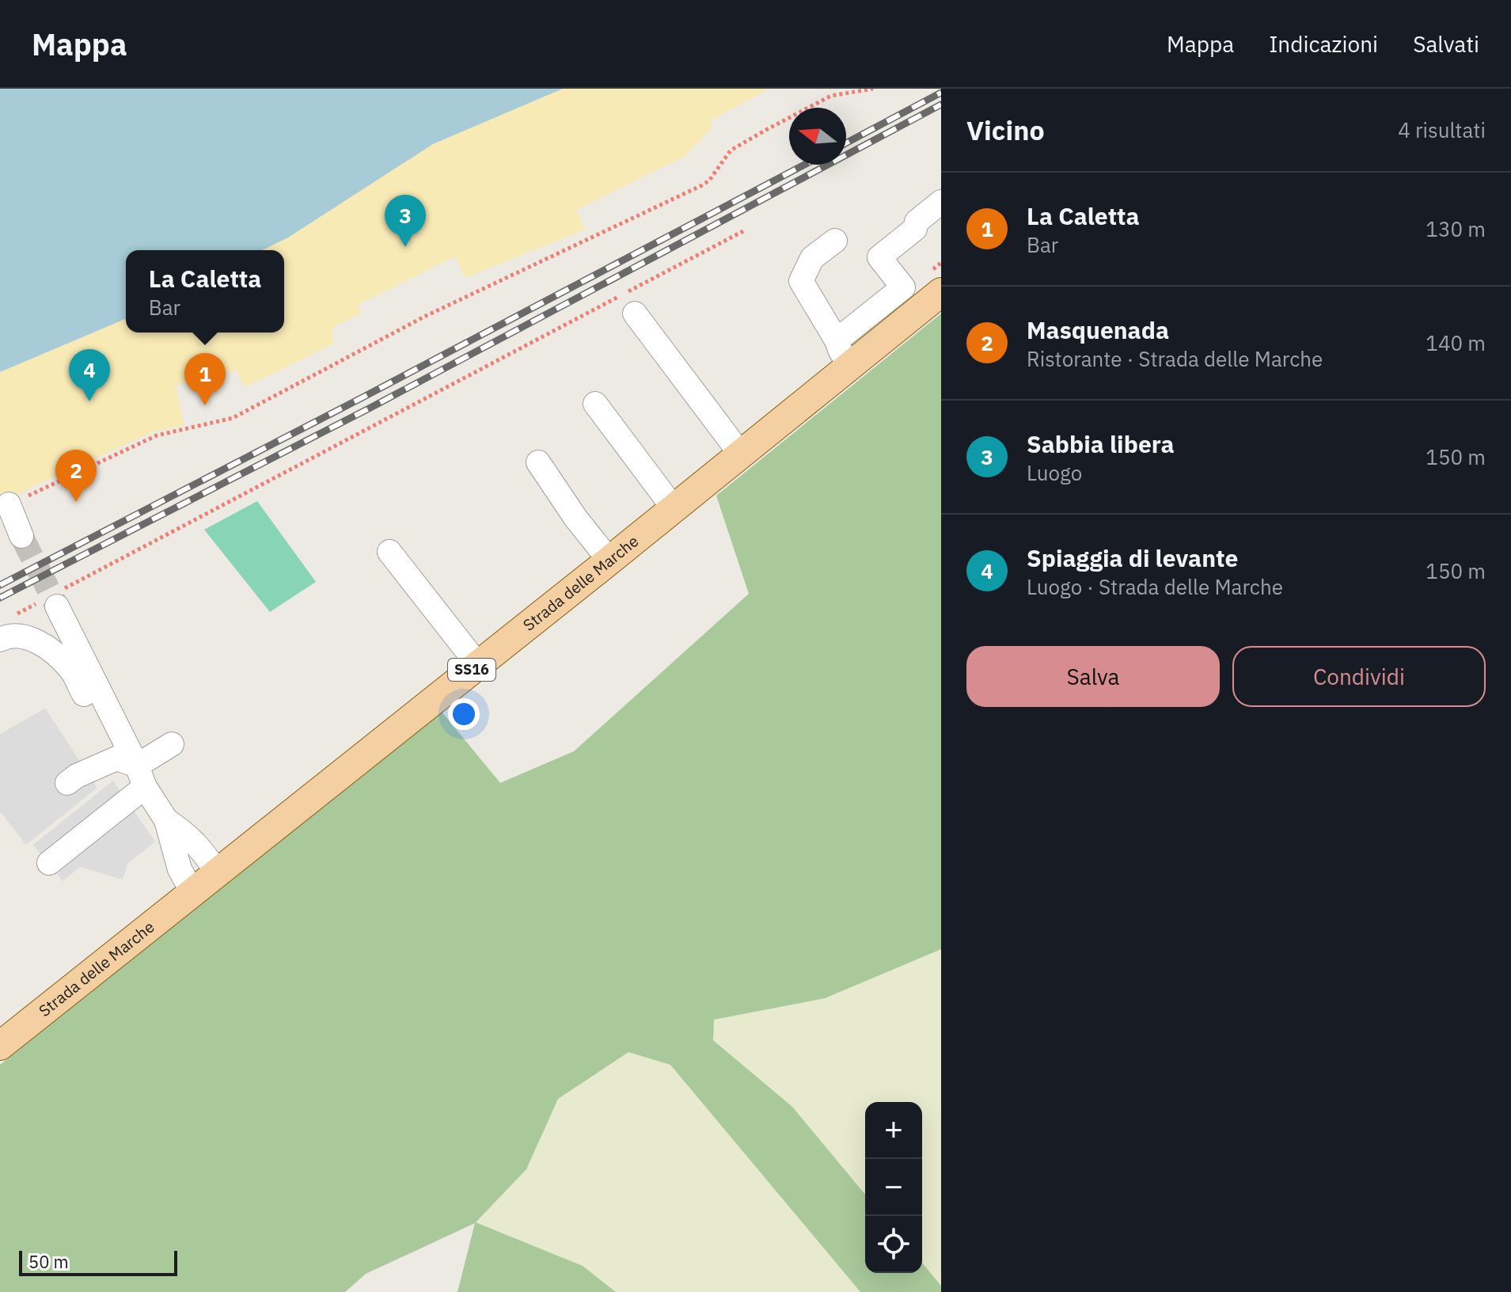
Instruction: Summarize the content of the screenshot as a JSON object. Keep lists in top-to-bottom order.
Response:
{
  "streets": {
    "main road": ["Strada delle Marche", "SS16"]
  },
  "scale_bar": "50 m",
  "north": "left",
  "page": {
    "header": "Mappa",
    "nav": ["Mappa", "Indicazioni", "Salvati"],
    "heading": ["Vicino", "4 risultati"],
    "list": [
      {
        "mark": "1",
        "name": "La Caletta",
        "note": "Bar",
        "value": "130 m"
      },
      {
        "mark": "2",
        "name": "Masquenada",
        "note": "Ristorante · Strada delle Marche",
        "value": "140 m"
      },
      {
        "mark": "3",
        "name": "Sabbia libera",
        "note": "Luogo",
        "value": "150 m"
      },
      {
        "mark": "4",
        "name": "Spiaggia di levante",
        "note": "Luogo · Strada delle Marche",
        "value": "150 m"
      }
    ],
    "pins": [
      "3",
      "4",
      "1",
      "2"
    ],
    "popup": ["La Caletta", "Bar"],
    "buttons": ["Salva", "Condividi"],
    "map_buttons": ["+", "−"],
    "scale": "50 m"
  }
}
